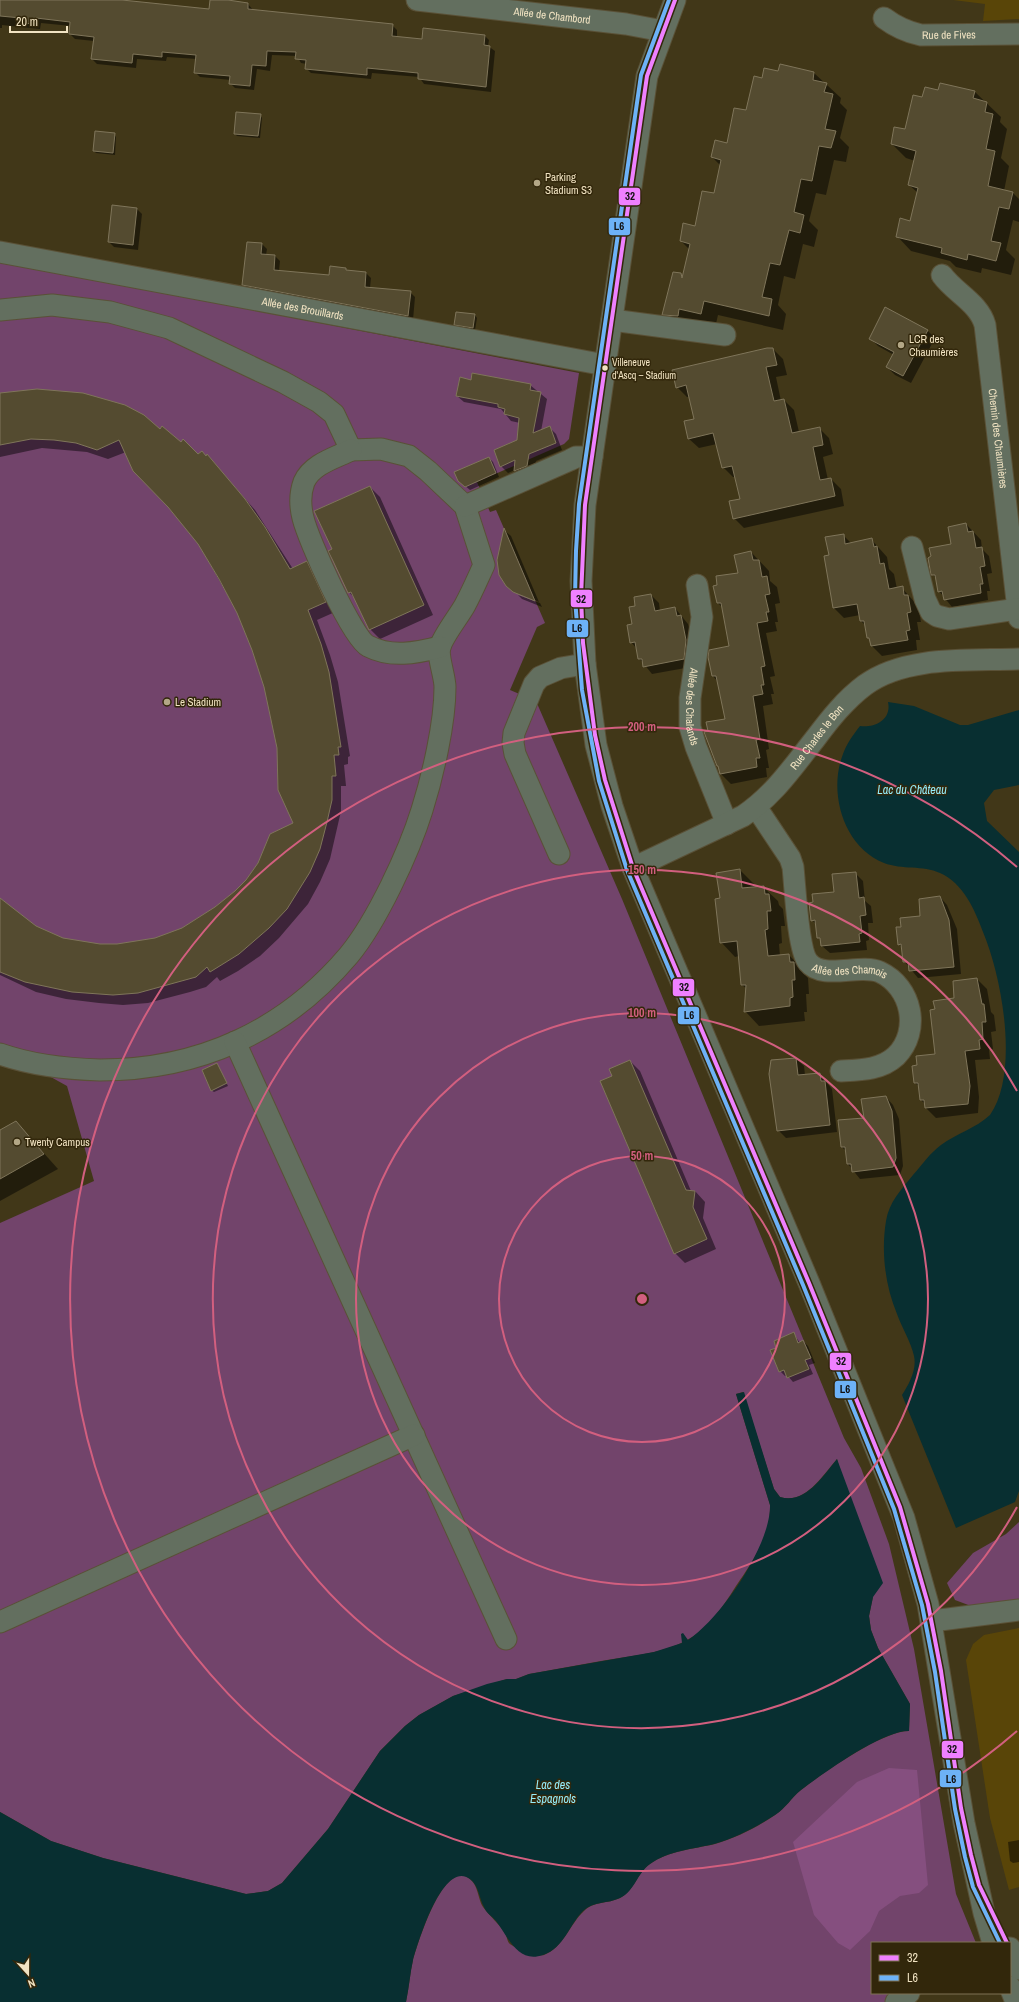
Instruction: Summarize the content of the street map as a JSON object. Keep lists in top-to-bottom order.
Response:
{
  "streets": {
    "street": [
      "Allée de Chambord",
      "Rue de Fives",
      "Allée des Brouillards",
      "Chemin des Chaumières",
      "Allée des Chalands",
      "Rue Charles le Bon",
      "Allée des Chamois"
    ]
  },
  "crossings": [
    ["Allée des Chalands", "Rue Charles le Bon"],
    ["Rue Charles le Bon", "Allée des Chamois"]
  ],
  "water": ["Lac du Château", "Lac des Espagnols"],
  "places": [
    "Parking Stadium S3",
    "LCR des Chaumières",
    "Villeneuve d'Ascq – Stadium",
    "Le Stadium",
    "Twenty Campus"
  ],
  "lines": ["transit line 32", "transit line L6"],
  "legend": ["32", "L6"],
  "scale_bar": "20 m",
  "north": "bottom",
  "rings": [
    "200 m",
    "150 m",
    "100 m",
    "50 m"
  ]
}
